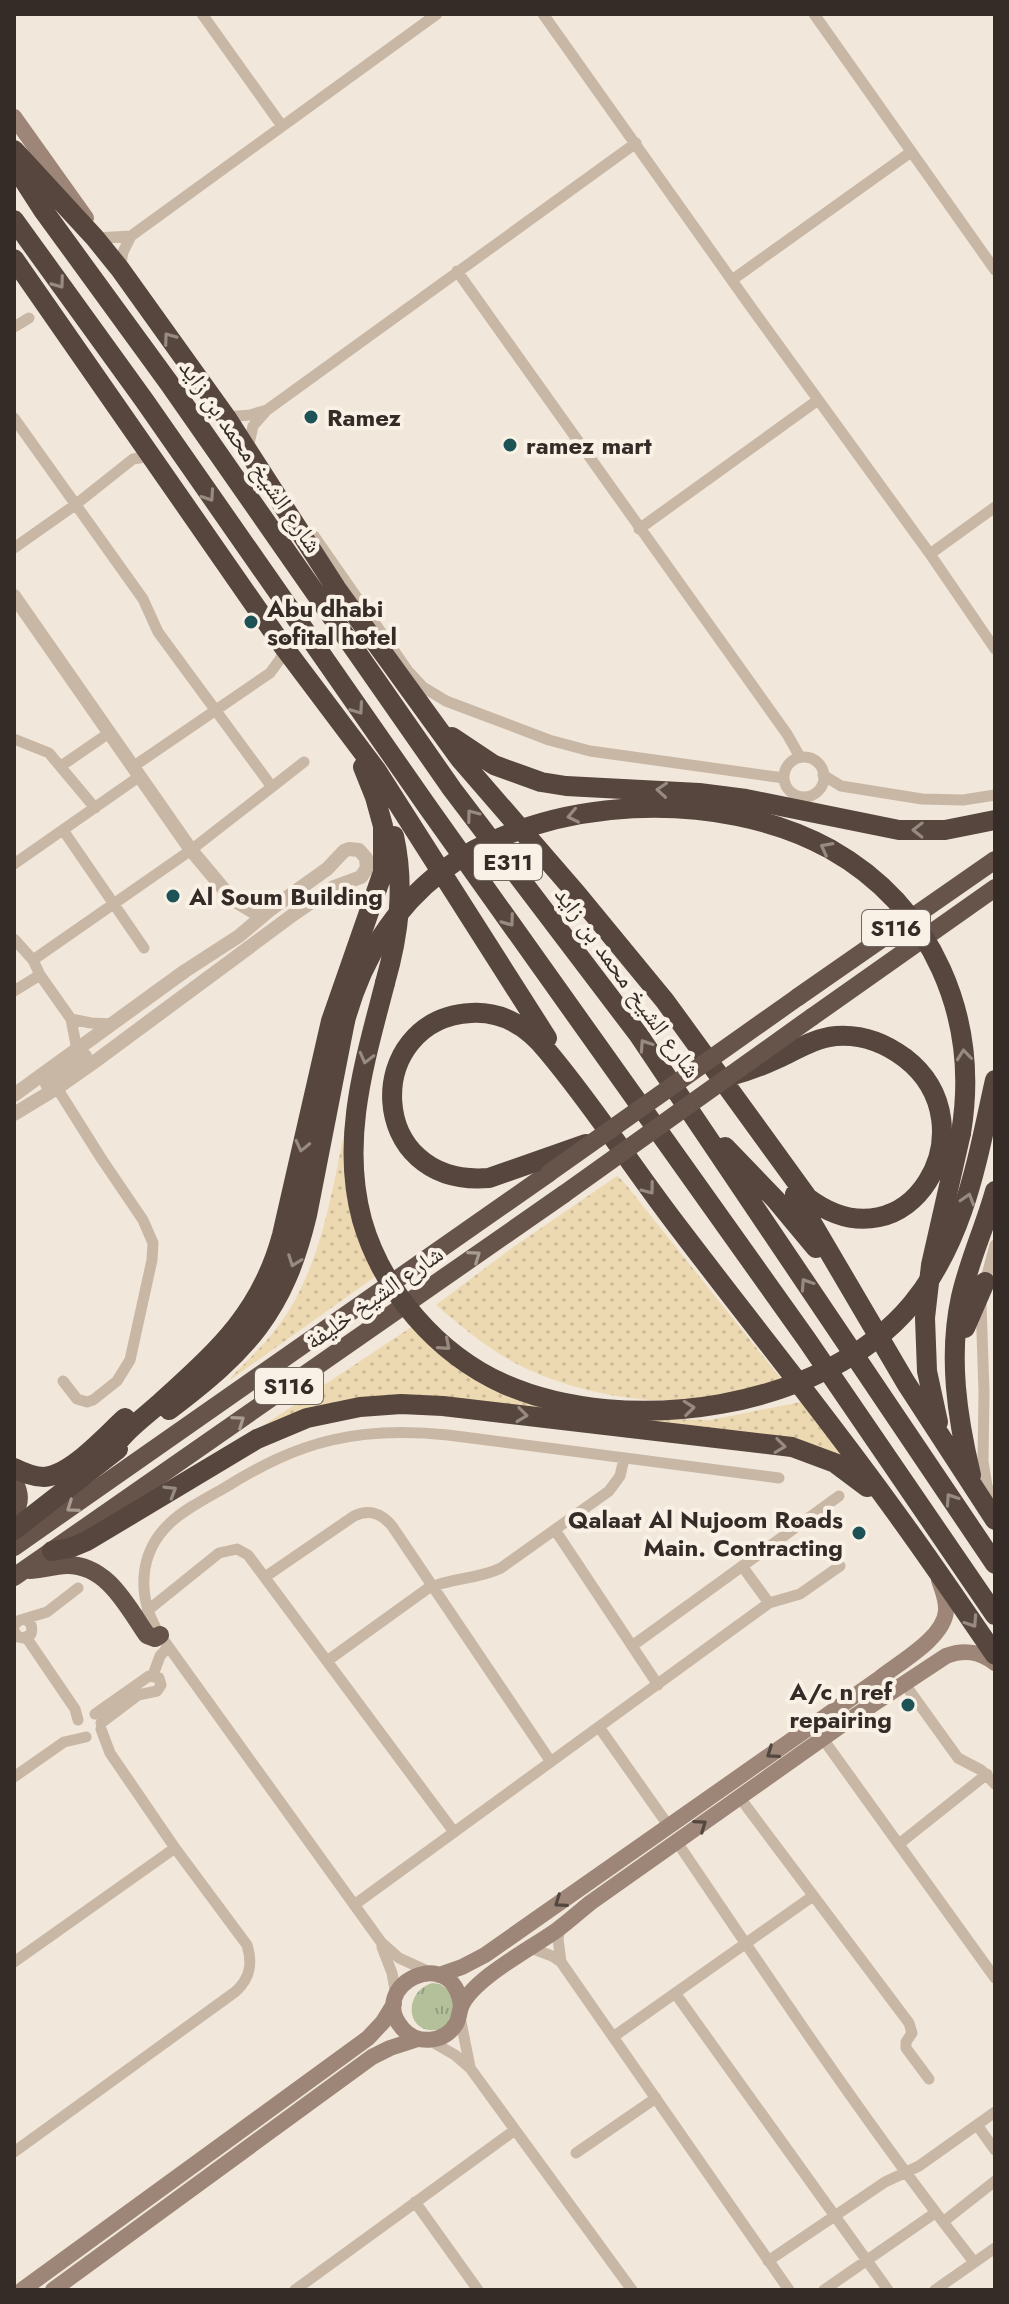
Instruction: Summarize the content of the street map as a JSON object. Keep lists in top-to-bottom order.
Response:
{
  "streets": {
    "highway": [
      "شارع الشيخ محمد بن زايد",
      "E311",
      "S116",
      "شارع الشيخ خليفة"
    ]
  },
  "crossings": [
    ["S116", "شارع الشيخ خليفة"]
  ],
  "places": [
    "Ramez",
    "ramez mart",
    "Abu dhabi sofital hotel",
    "Al Soum Building",
    "Qalaat Al Nujoom Roads Main. Contracting",
    "A/c n ref repairing"
  ]
}
